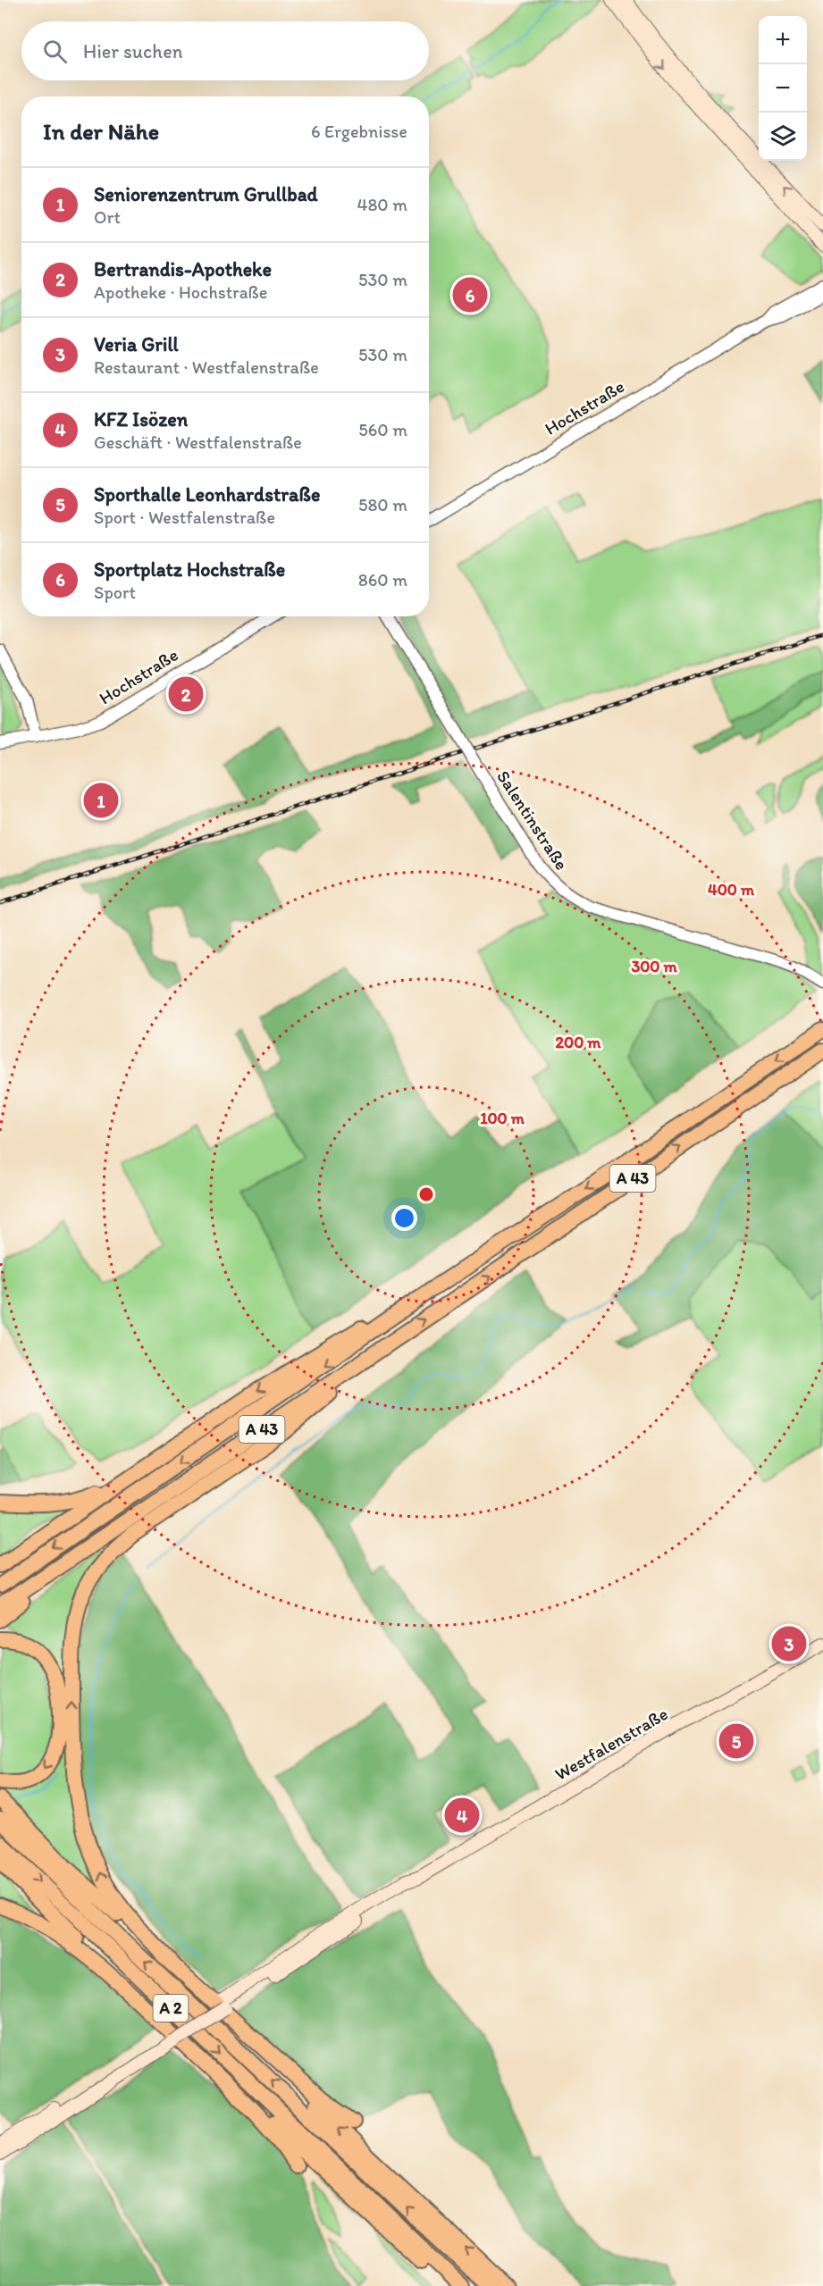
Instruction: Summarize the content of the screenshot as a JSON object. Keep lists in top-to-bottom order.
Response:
{
  "streets": {
    "highway": ["A 43", "A 2"],
    "main road": ["Westfalenstraße"],
    "street": ["Hochstraße", "Salentinstraße"]
  },
  "page": {
    "map_buttons": ["+", "−"],
    "search": "Hier suchen",
    "heading": ["In der Nähe", "6 Ergebnisse"],
    "list": [
      {
        "mark": "1",
        "name": "Seniorenzentrum Grullbad",
        "note": "Ort",
        "value": "480 m"
      },
      {
        "mark": "2",
        "name": "Bertrandis-Apotheke",
        "note": "Apotheke · Hochstraße",
        "value": "530 m"
      },
      {
        "mark": "3",
        "name": "Veria Grill",
        "note": "Restaurant · Westfalenstraße",
        "value": "530 m"
      },
      {
        "mark": "4",
        "name": "KFZ Isözen",
        "note": "Geschäft · Westfalenstraße",
        "value": "560 m"
      },
      {
        "mark": "5",
        "name": "Sporthalle Leonhardstraße",
        "note": "Sport · Westfalenstraße",
        "value": "580 m"
      },
      {
        "mark": "6",
        "name": "Sportplatz Hochstraße",
        "note": "Sport",
        "value": "860 m"
      }
    ],
    "pins": [
      "6",
      "2",
      "1",
      "3",
      "5",
      "4"
    ]
  },
  "rings": [
    "400 m",
    "300 m",
    "200 m",
    "100 m"
  ]
}
